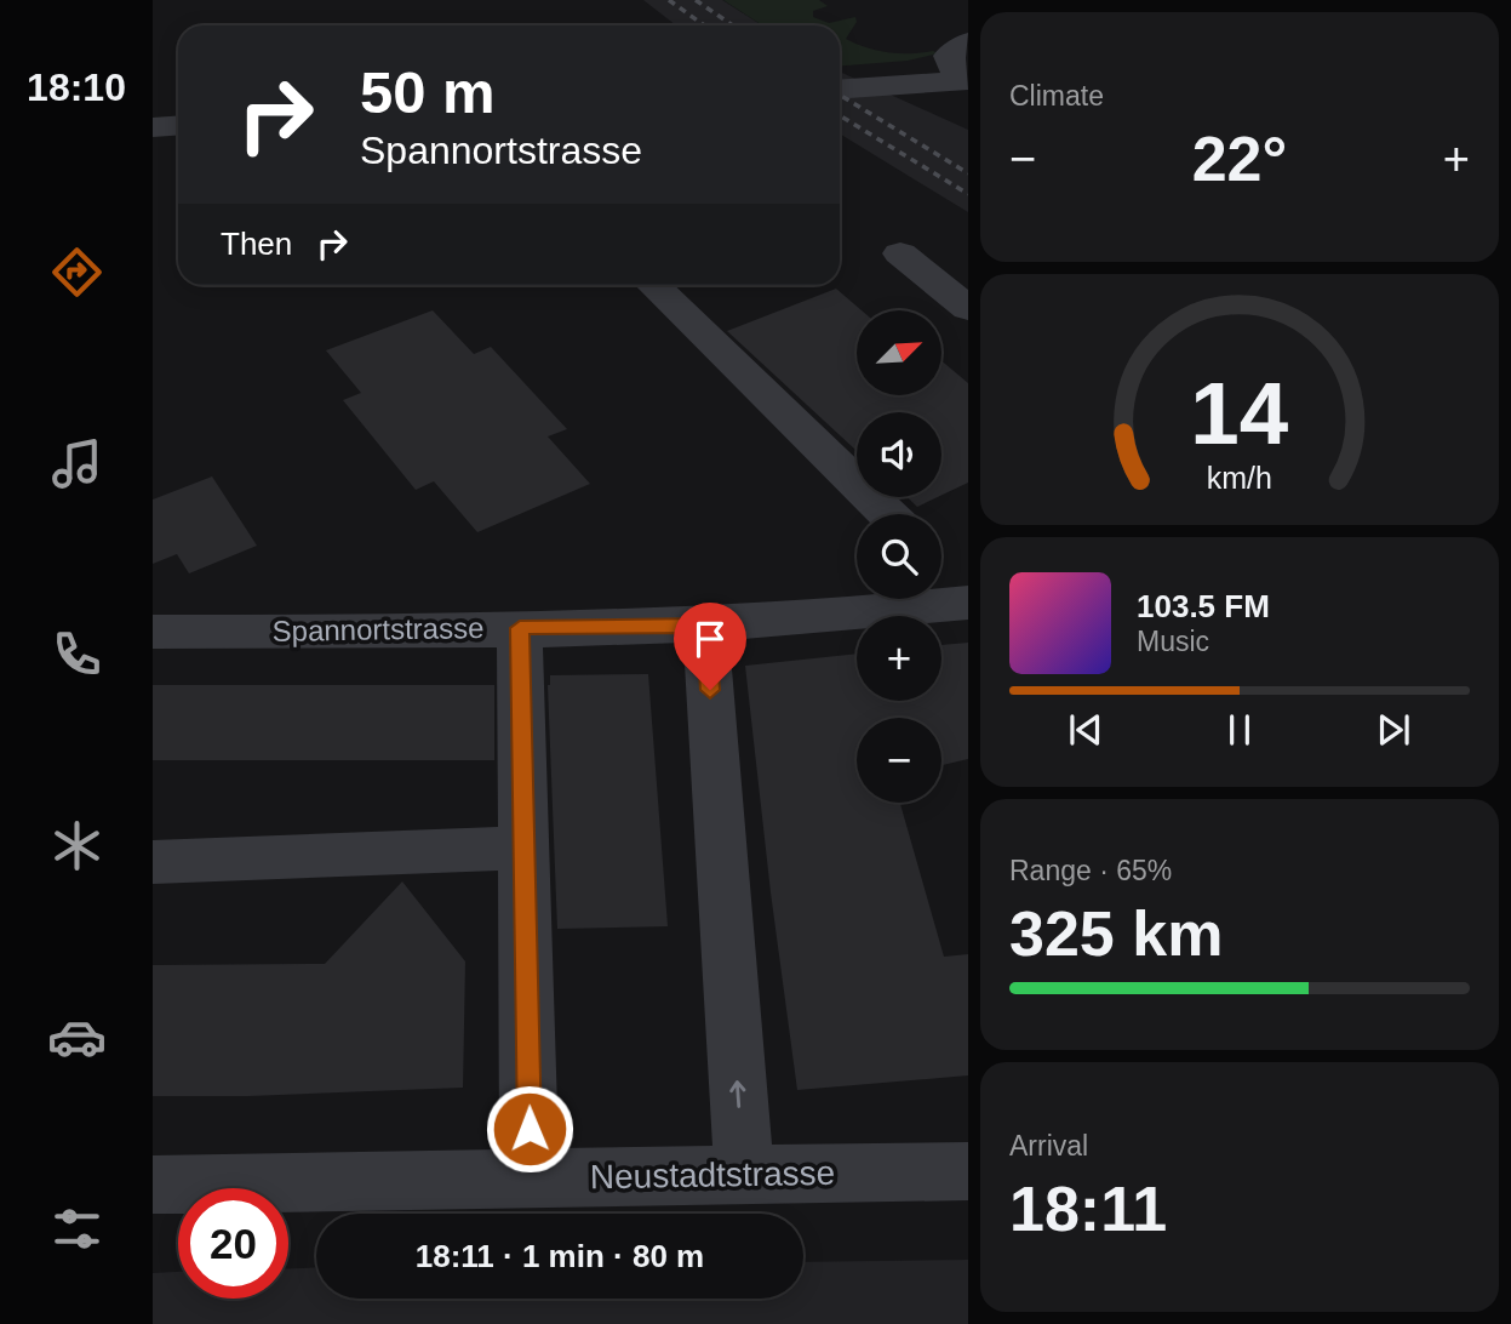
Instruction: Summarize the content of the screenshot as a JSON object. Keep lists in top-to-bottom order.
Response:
{
  "streets": {
    "street": ["Spannortstrasse", "Neustadtstrasse"]
  },
  "north": "top right",
  "page": {
    "tabs": "18:10",
    "tile": [
      "Climate",
      ["Range · 65%", "325 km"],
      ["Arrival", "18:11"]
    ],
    "turn": ["50 m", "Spannortstrasse"],
    "heat": ["−", "22°", "+"],
    "then": "Then",
    "map_buttons": ["+", "−"],
    "song": ["103.5 FM", "Music"],
    "limit": "20",
    "trip": "18:11 · 1 min · 80 m",
    "gauge": ["14", "km/h"]
  }
}
